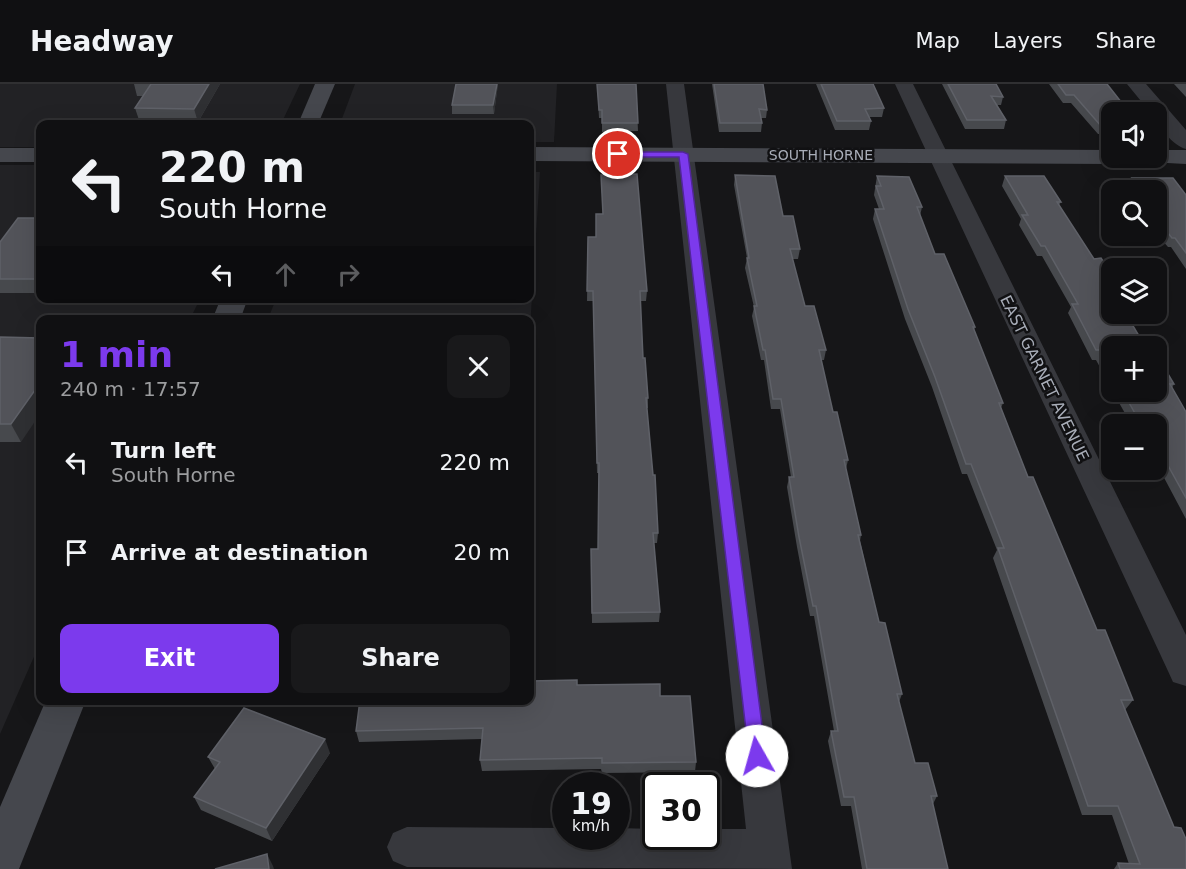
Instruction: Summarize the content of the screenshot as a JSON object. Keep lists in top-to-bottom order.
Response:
{
  "streets": {
    "street": ["SOUTH HORNE", "EAST GARNET AVENUE"]
  },
  "crossings": [
    ["SOUTH HORNE", "EAST GARNET AVENUE"]
  ],
  "page": {
    "header": "Headway",
    "nav": ["Map", "Layers", "Share"],
    "map_buttons": ["+", "−"],
    "turn": ["220 m", "South Horne"],
    "heading": ["1 min", "240 m · 17:57"],
    "list": [
      {
        "name": "Turn left",
        "note": "South Horne",
        "value": "220 m"
      },
      {
        "name": "Arrive at destination",
        "value": "20 m"
      }
    ],
    "buttons": ["Exit", "Share"],
    "speed": "19 km/h",
    "limit": "30"
  }
}
